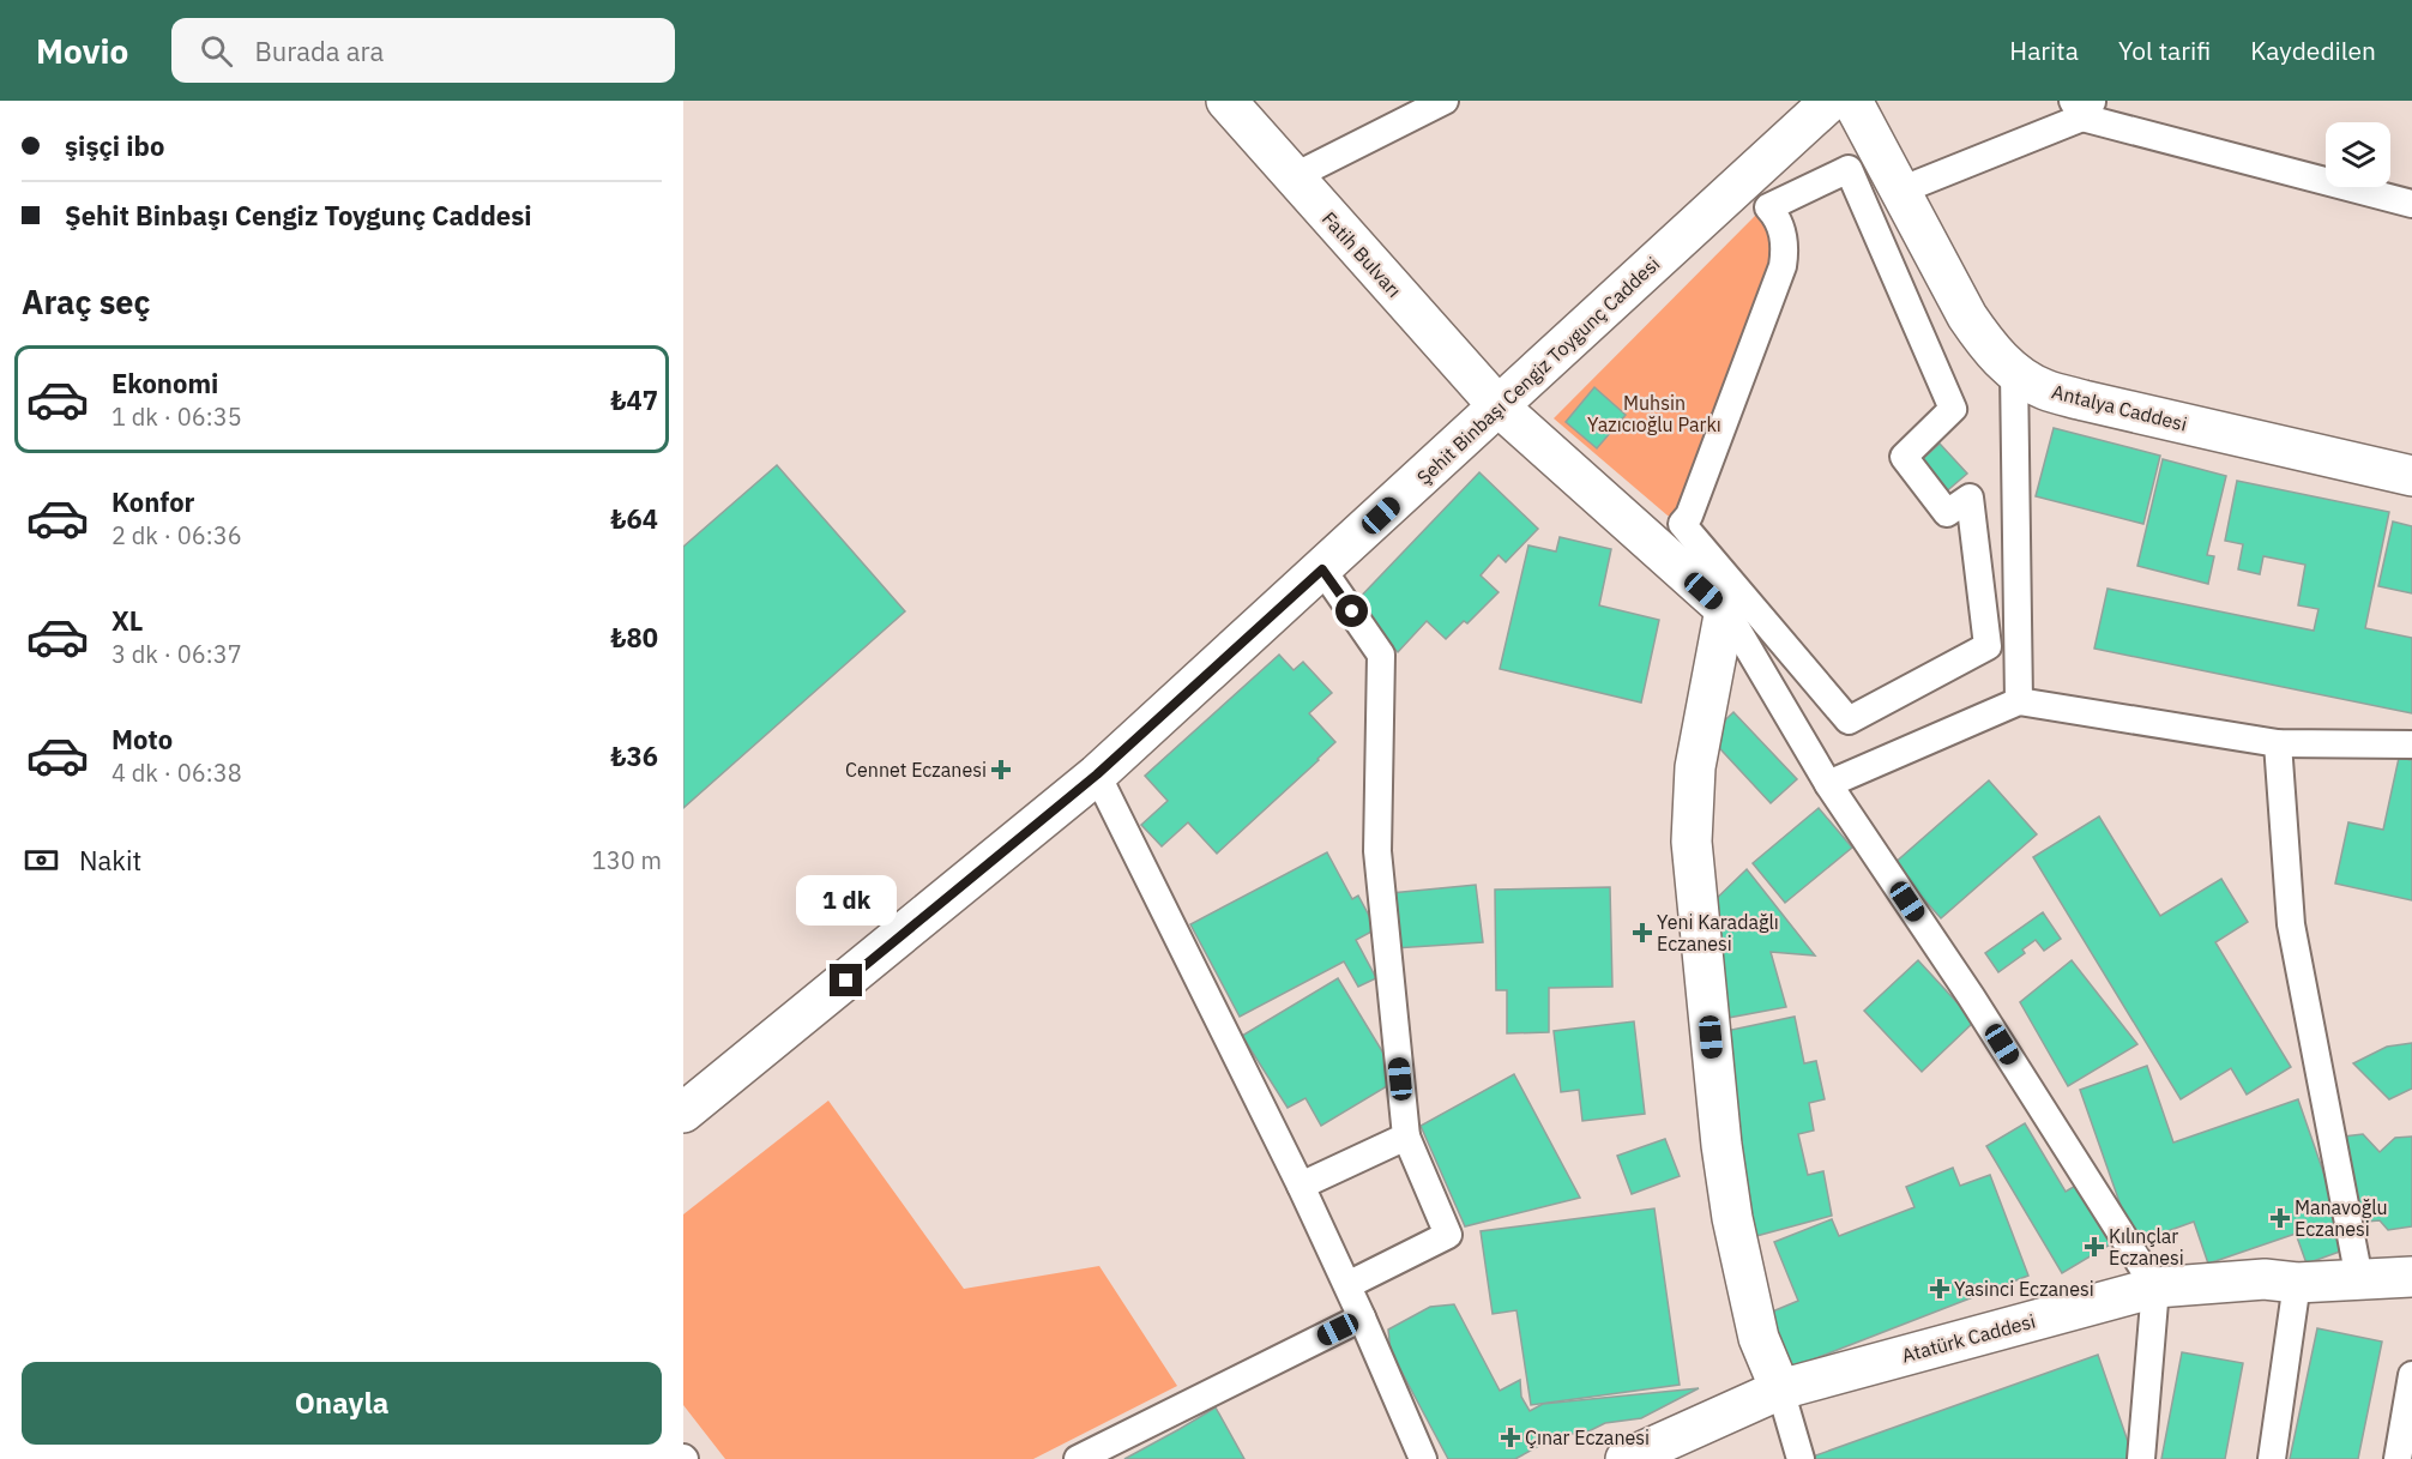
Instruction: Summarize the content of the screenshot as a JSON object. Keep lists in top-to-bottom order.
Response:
{
  "streets": {
    "main road": [
      "Fatih Bulvarı",
      "Şehit Binbaşı Cengiz Toygunç Caddesi",
      "Antalya Caddesi",
      "Atatürk Caddesi"
    ]
  },
  "crossings": [
    ["Fatih Bulvarı", "Şehit Binbaşı Cengiz Toygunç Caddesi"]
  ],
  "parks": ["Muhsin Yazıcıoğlu Parkı"],
  "places": {
    "health": [
      "Cennet Eczanesi",
      "Yeni Karadağlı Eczanesi",
      "Manavoğlu Eczanesi",
      "Kılınçlar Eczanesi",
      "Yasinci Eczanesi",
      "Çınar Eczanesi"
    ]
  },
  "page": {
    "header": "Movio",
    "search": "Burada ara",
    "nav": ["Harita", "Yol tarifi", "Kaydedilen"],
    "banner": ["şişçi ibo", "Şehit Binbaşı Cengiz Toygunç Caddesi"],
    "heading": "Araç seç",
    "list": [
      {
        "name": "Ekonomi",
        "note": "1 dk · 06:35",
        "value": "₺47"
      },
      {
        "name": "Konfor",
        "note": "2 dk · 06:36",
        "value": "₺64"
      },
      {
        "name": "XL",
        "note": "3 dk · 06:37",
        "value": "₺80"
      },
      {
        "name": "Moto",
        "note": "4 dk · 06:38",
        "value": "₺36"
      }
    ],
    "pay": ["Nakit", "130 m"],
    "bubble": "1 dk",
    "buttons": "Onayla"
  }
}
